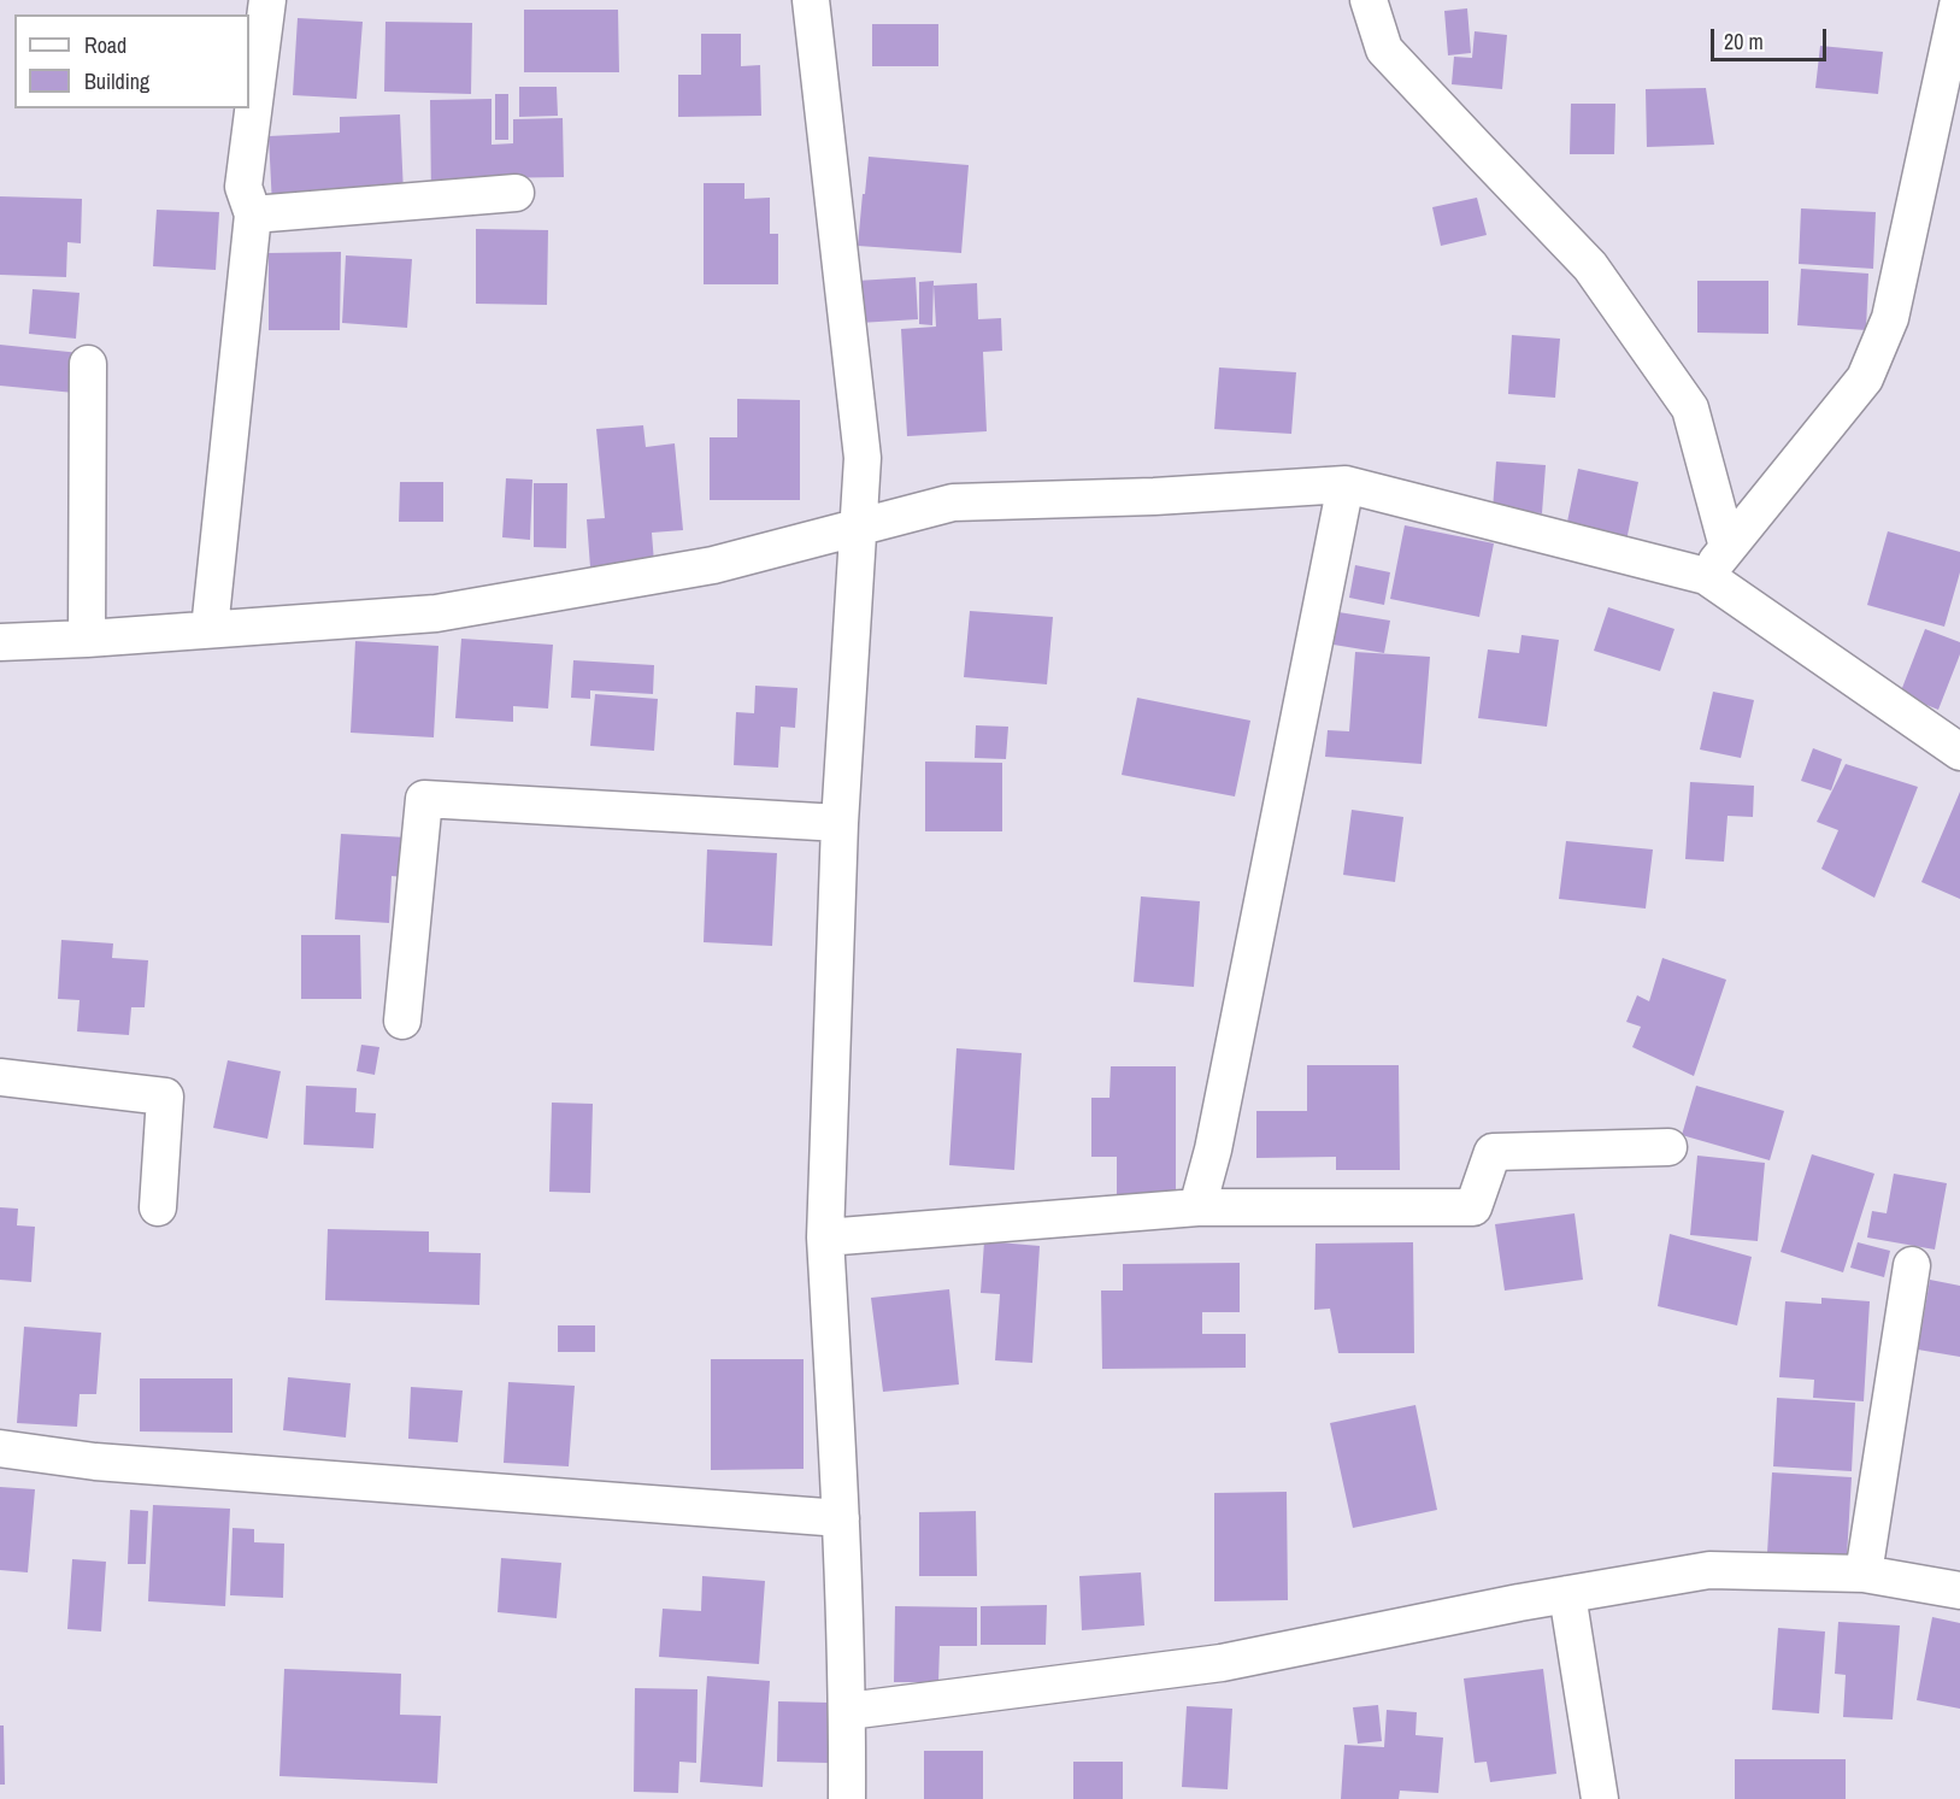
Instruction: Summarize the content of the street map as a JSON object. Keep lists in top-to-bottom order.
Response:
{
  "legend": ["Road", "Building"],
  "scale_bar": "20 m"
}
